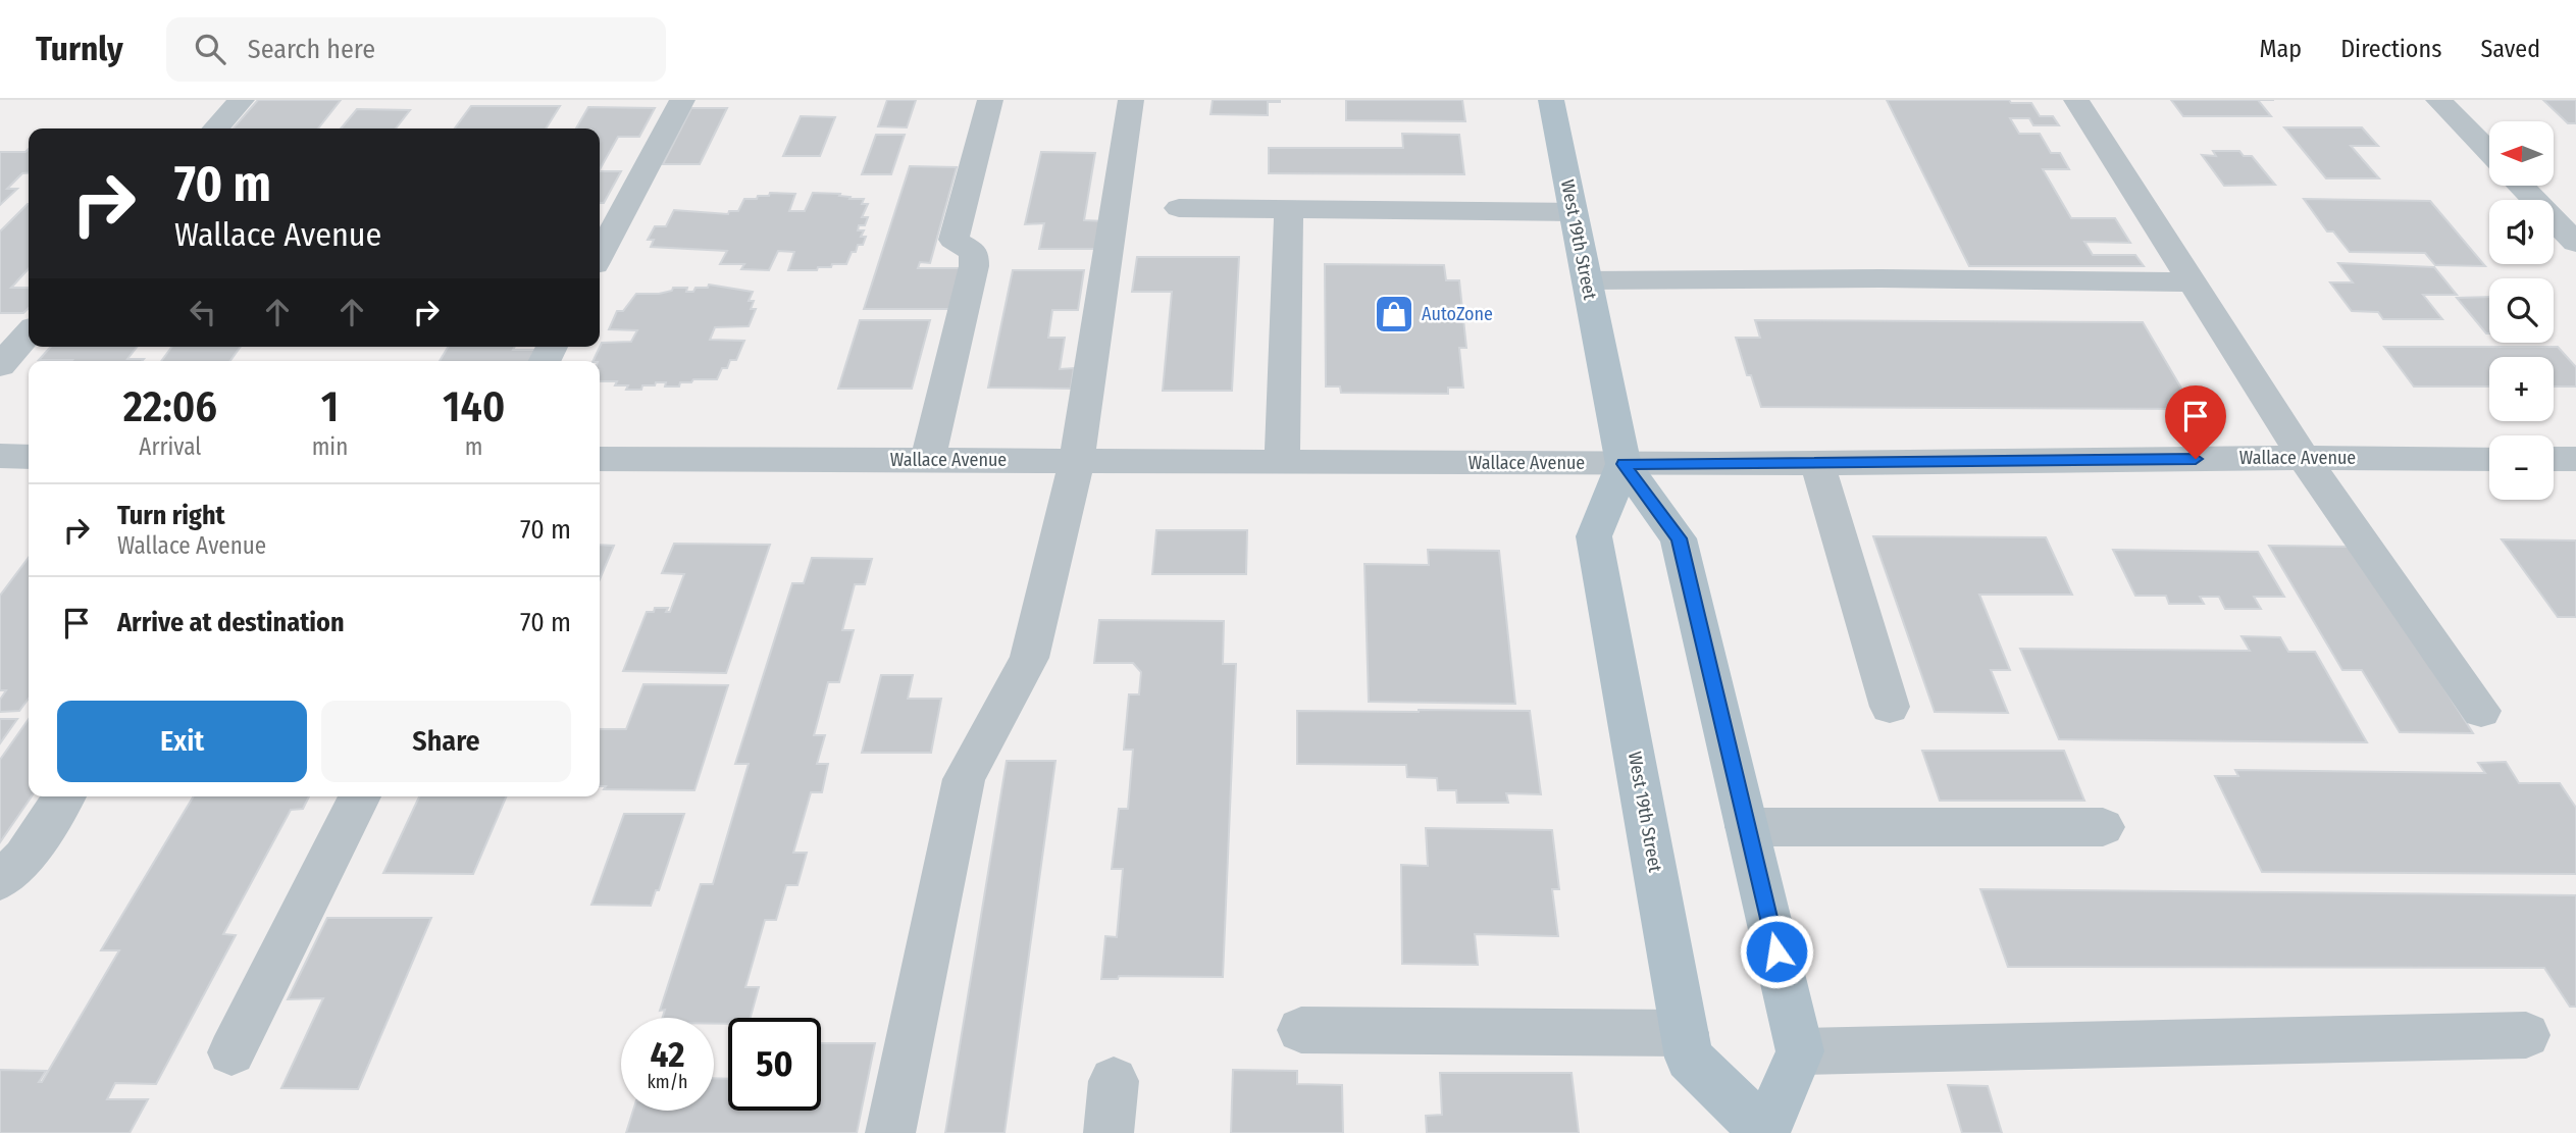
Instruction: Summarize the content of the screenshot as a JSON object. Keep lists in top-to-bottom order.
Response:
{
  "streets": {
    "main road": ["West 19th Street"],
    "street": ["Wallace Avenue"]
  },
  "crossings": [
    ["West 19th Street", "Wallace Avenue"]
  ],
  "places": {
    "shop": ["AutoZone"]
  },
  "north": "left",
  "page": {
    "header": "Turnly",
    "search": "Search here",
    "nav": ["Map", "Directions", "Saved"],
    "map_buttons": ["+", "−"],
    "turn": ["70 m", "Wallace Avenue"],
    "eta": [
      "22:06",
      "Arrival",
      "1",
      "min",
      "140",
      "m"
    ],
    "list": [
      {
        "name": "Turn right",
        "note": "Wallace Avenue",
        "value": "70 m"
      },
      {
        "name": "Arrive at destination",
        "value": "70 m"
      }
    ],
    "buttons": ["Exit", "Share"],
    "speed": "42 km/h",
    "limit": "50"
  }
}
